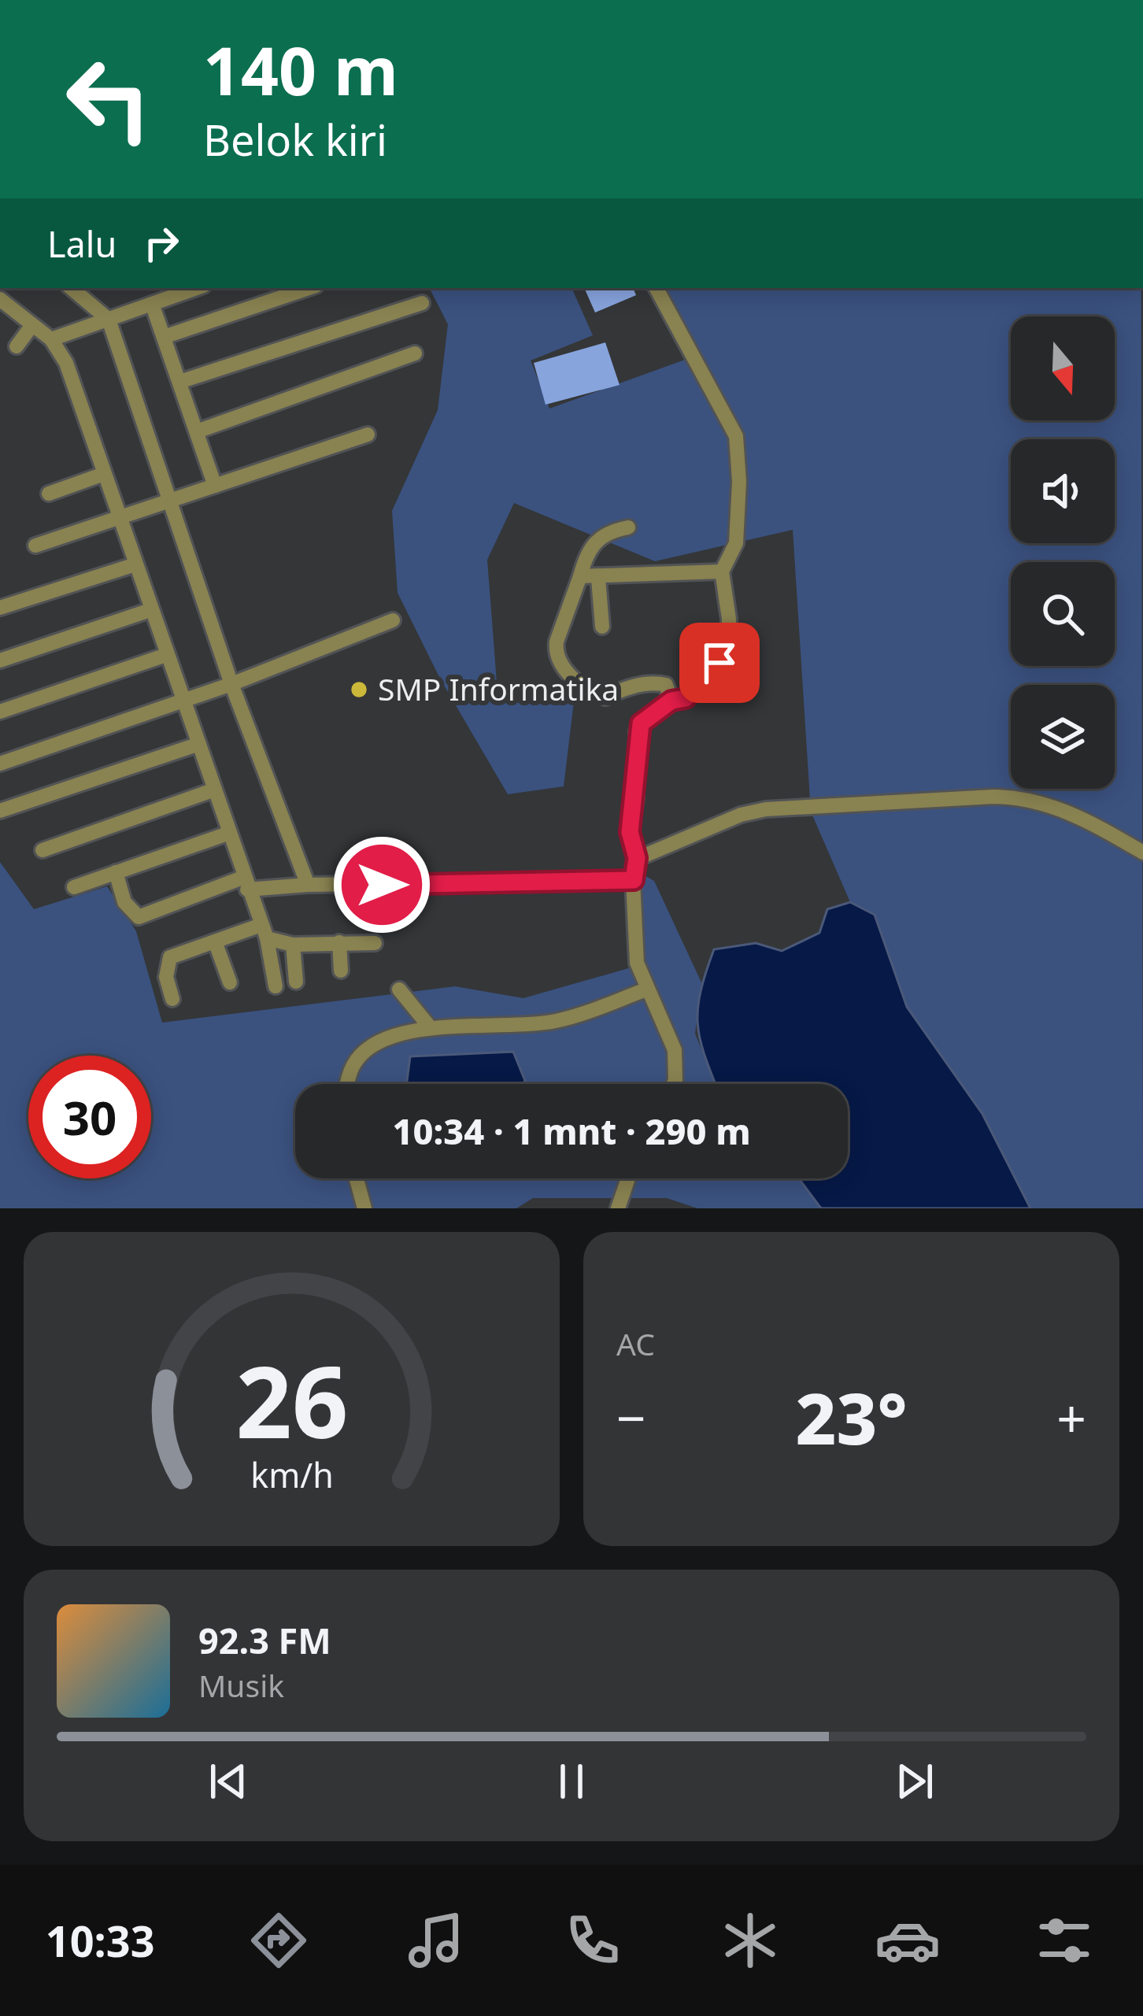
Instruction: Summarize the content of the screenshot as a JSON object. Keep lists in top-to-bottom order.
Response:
{
  "places": ["SMP Informatika"],
  "north": "bottom",
  "page": {
    "turn": ["140 m", "Belok kiri"],
    "then": "Lalu",
    "limit": "30",
    "trip": "10:34 · 1 mnt · 290 m",
    "tile": "AC",
    "heat": ["−", "23°", "+"],
    "song": ["92.3 FM", "Musik"],
    "tabs": "10:33",
    "gauge": ["26", "km/h"]
  }
}
